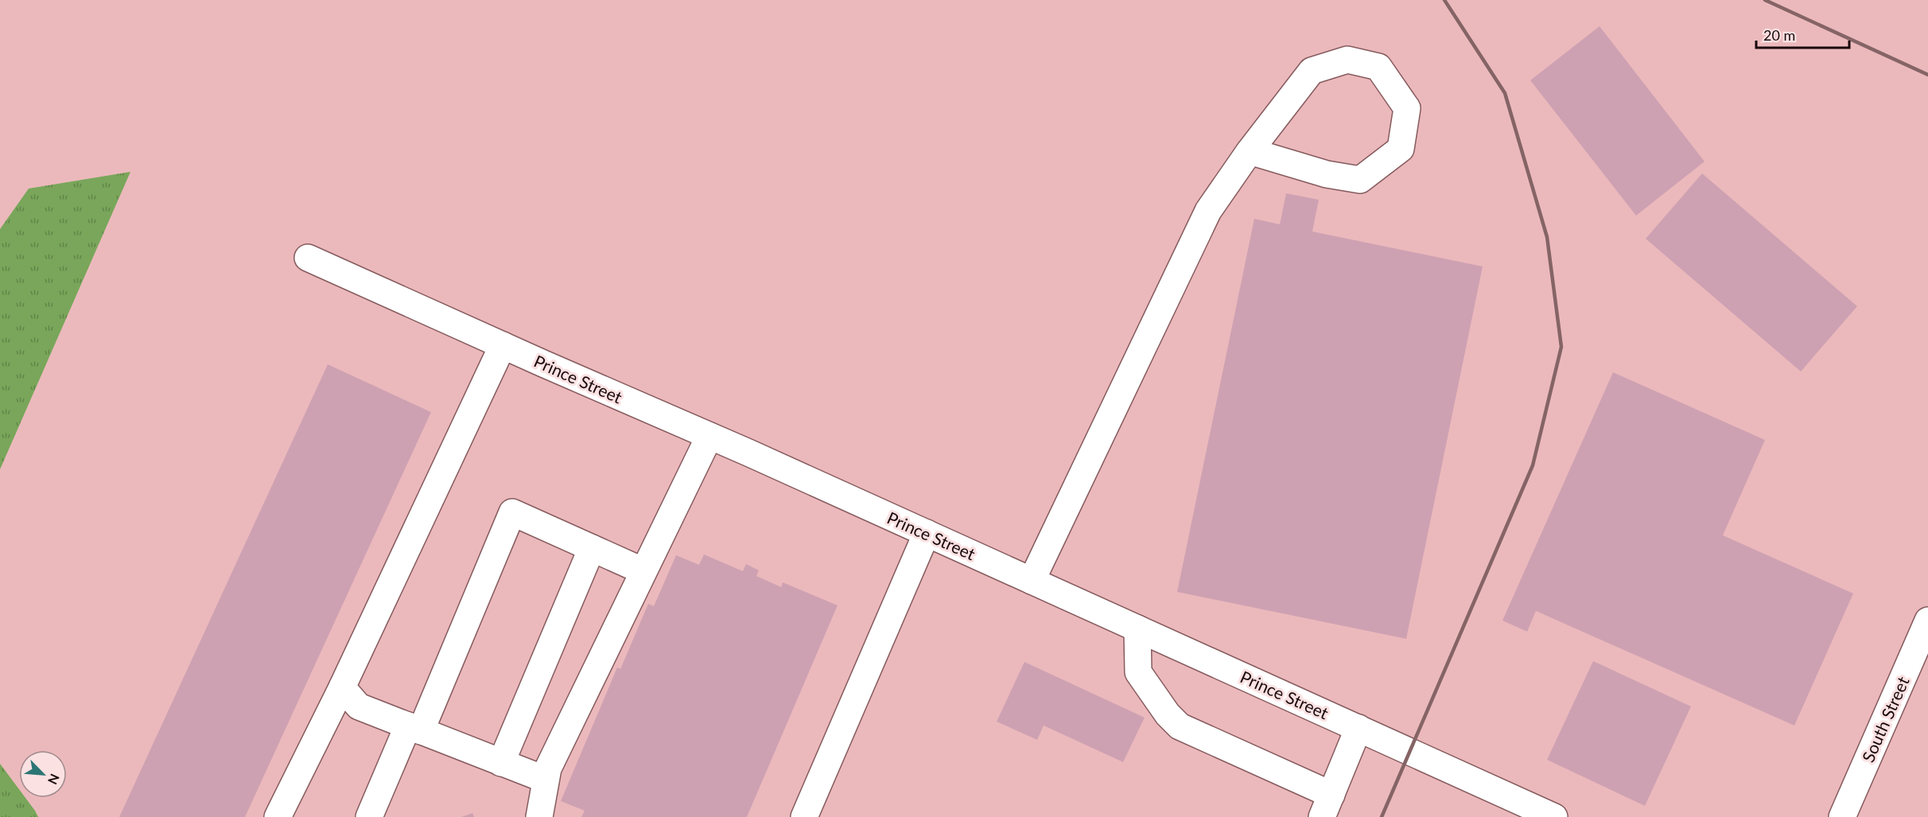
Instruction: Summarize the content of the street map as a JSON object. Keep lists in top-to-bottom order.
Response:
{
  "streets": {
    "street": ["Prince Street", "South Street"]
  },
  "scale_bar": "20 m",
  "north": "bottom right"
}
